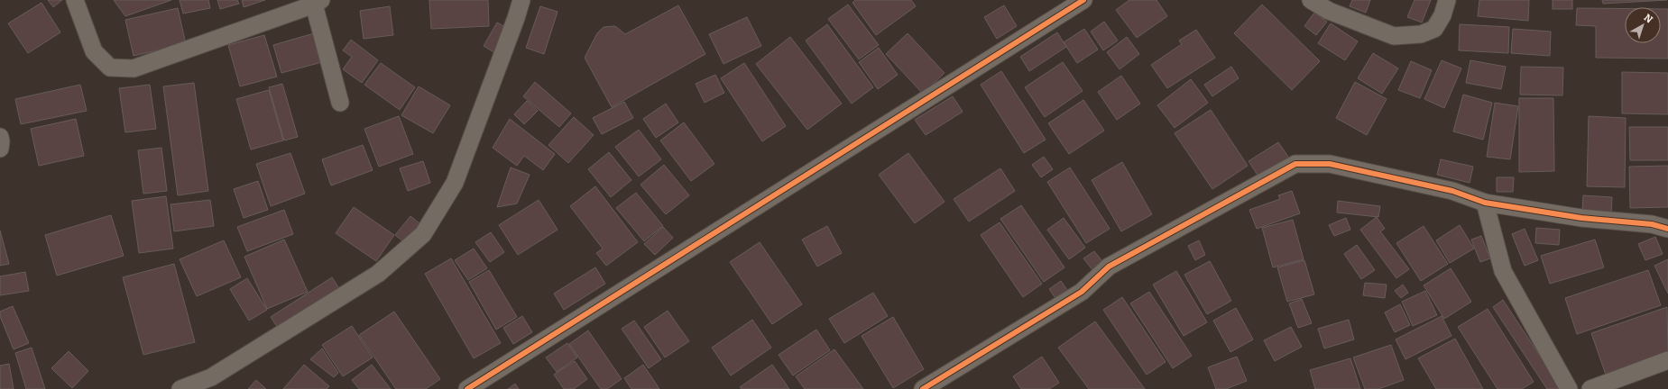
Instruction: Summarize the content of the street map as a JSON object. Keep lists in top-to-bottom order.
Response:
{
  "north": "top right"
}
